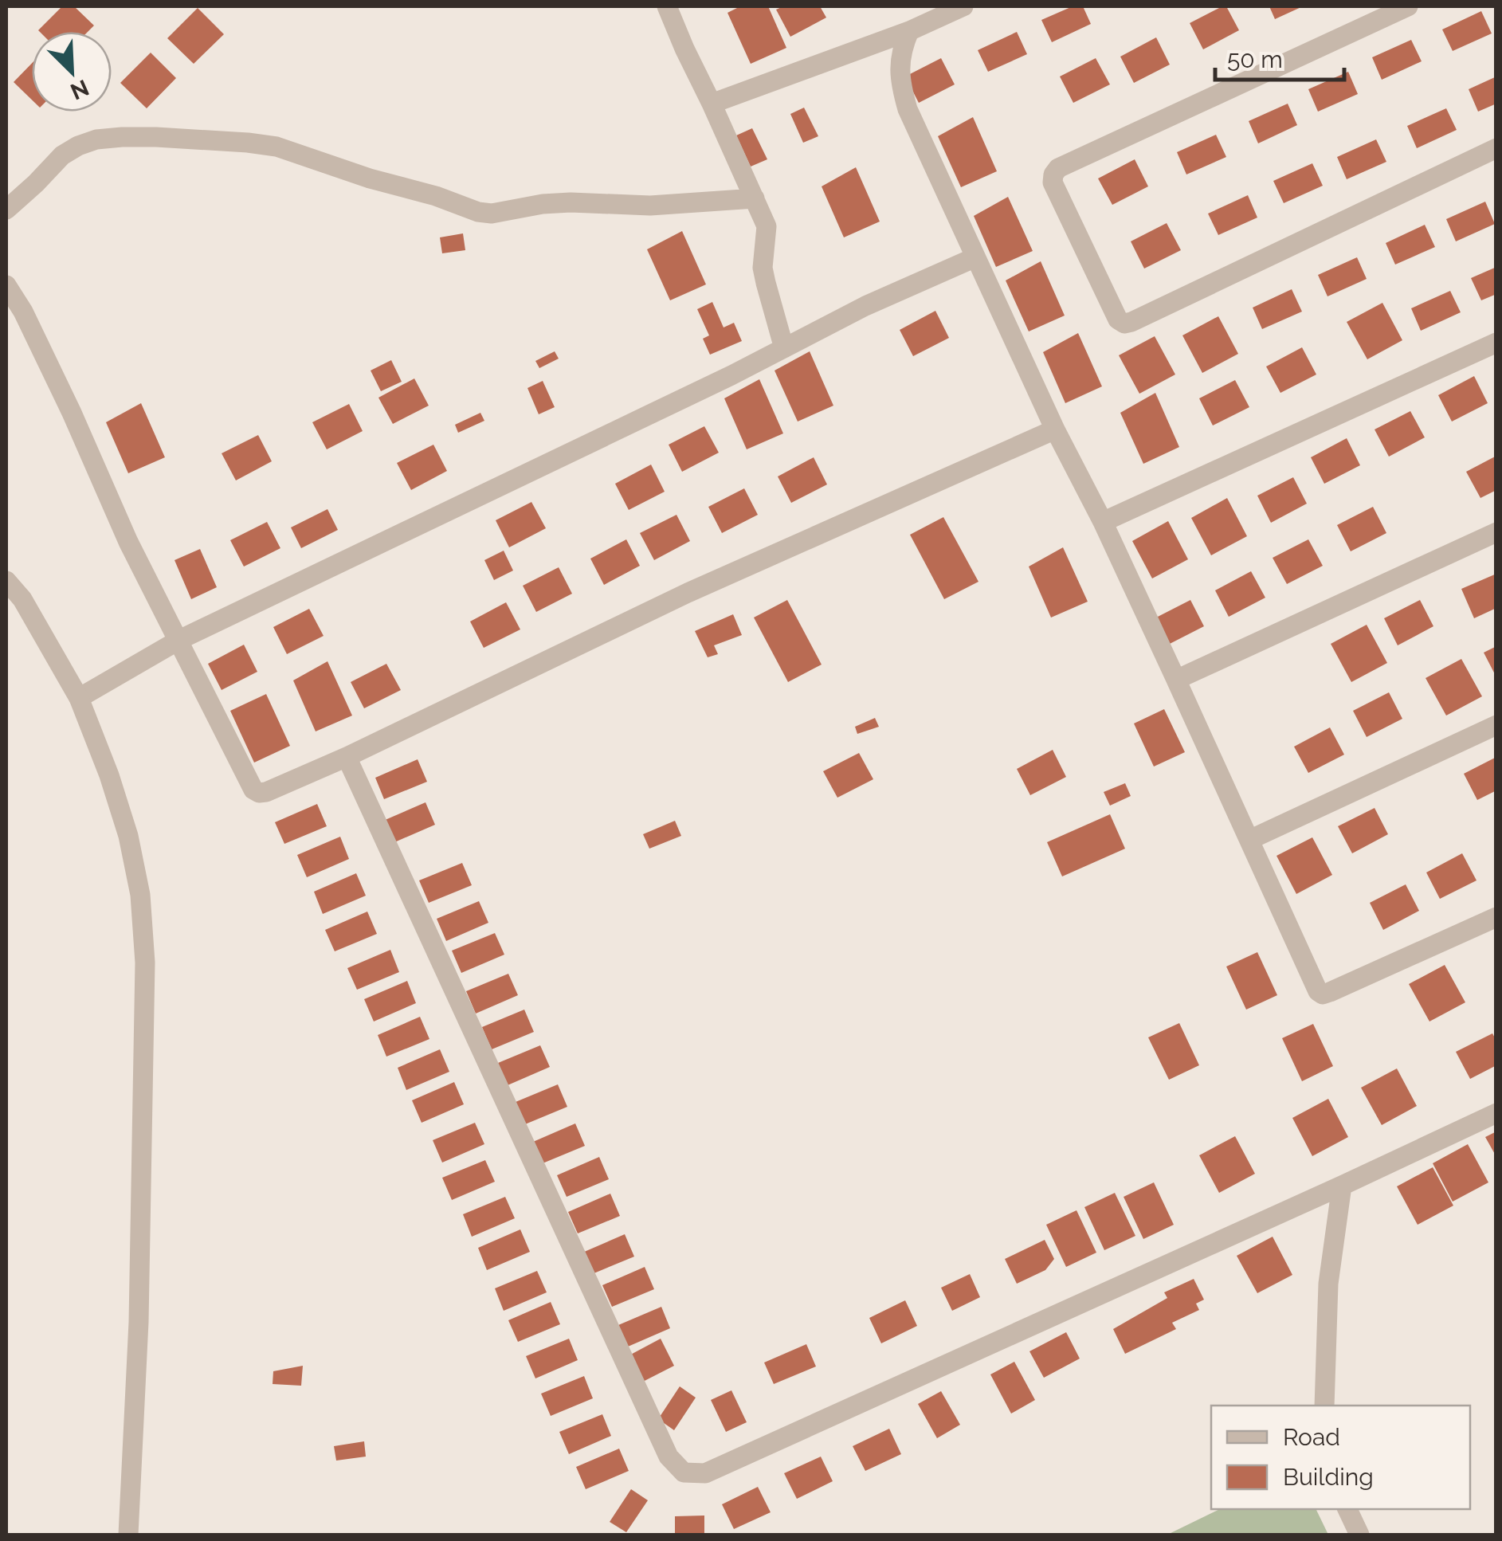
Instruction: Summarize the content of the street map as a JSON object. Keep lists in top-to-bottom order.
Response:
{
  "legend": ["Road", "Building"],
  "scale_bar": "50 m",
  "north": "bottom right"
}
